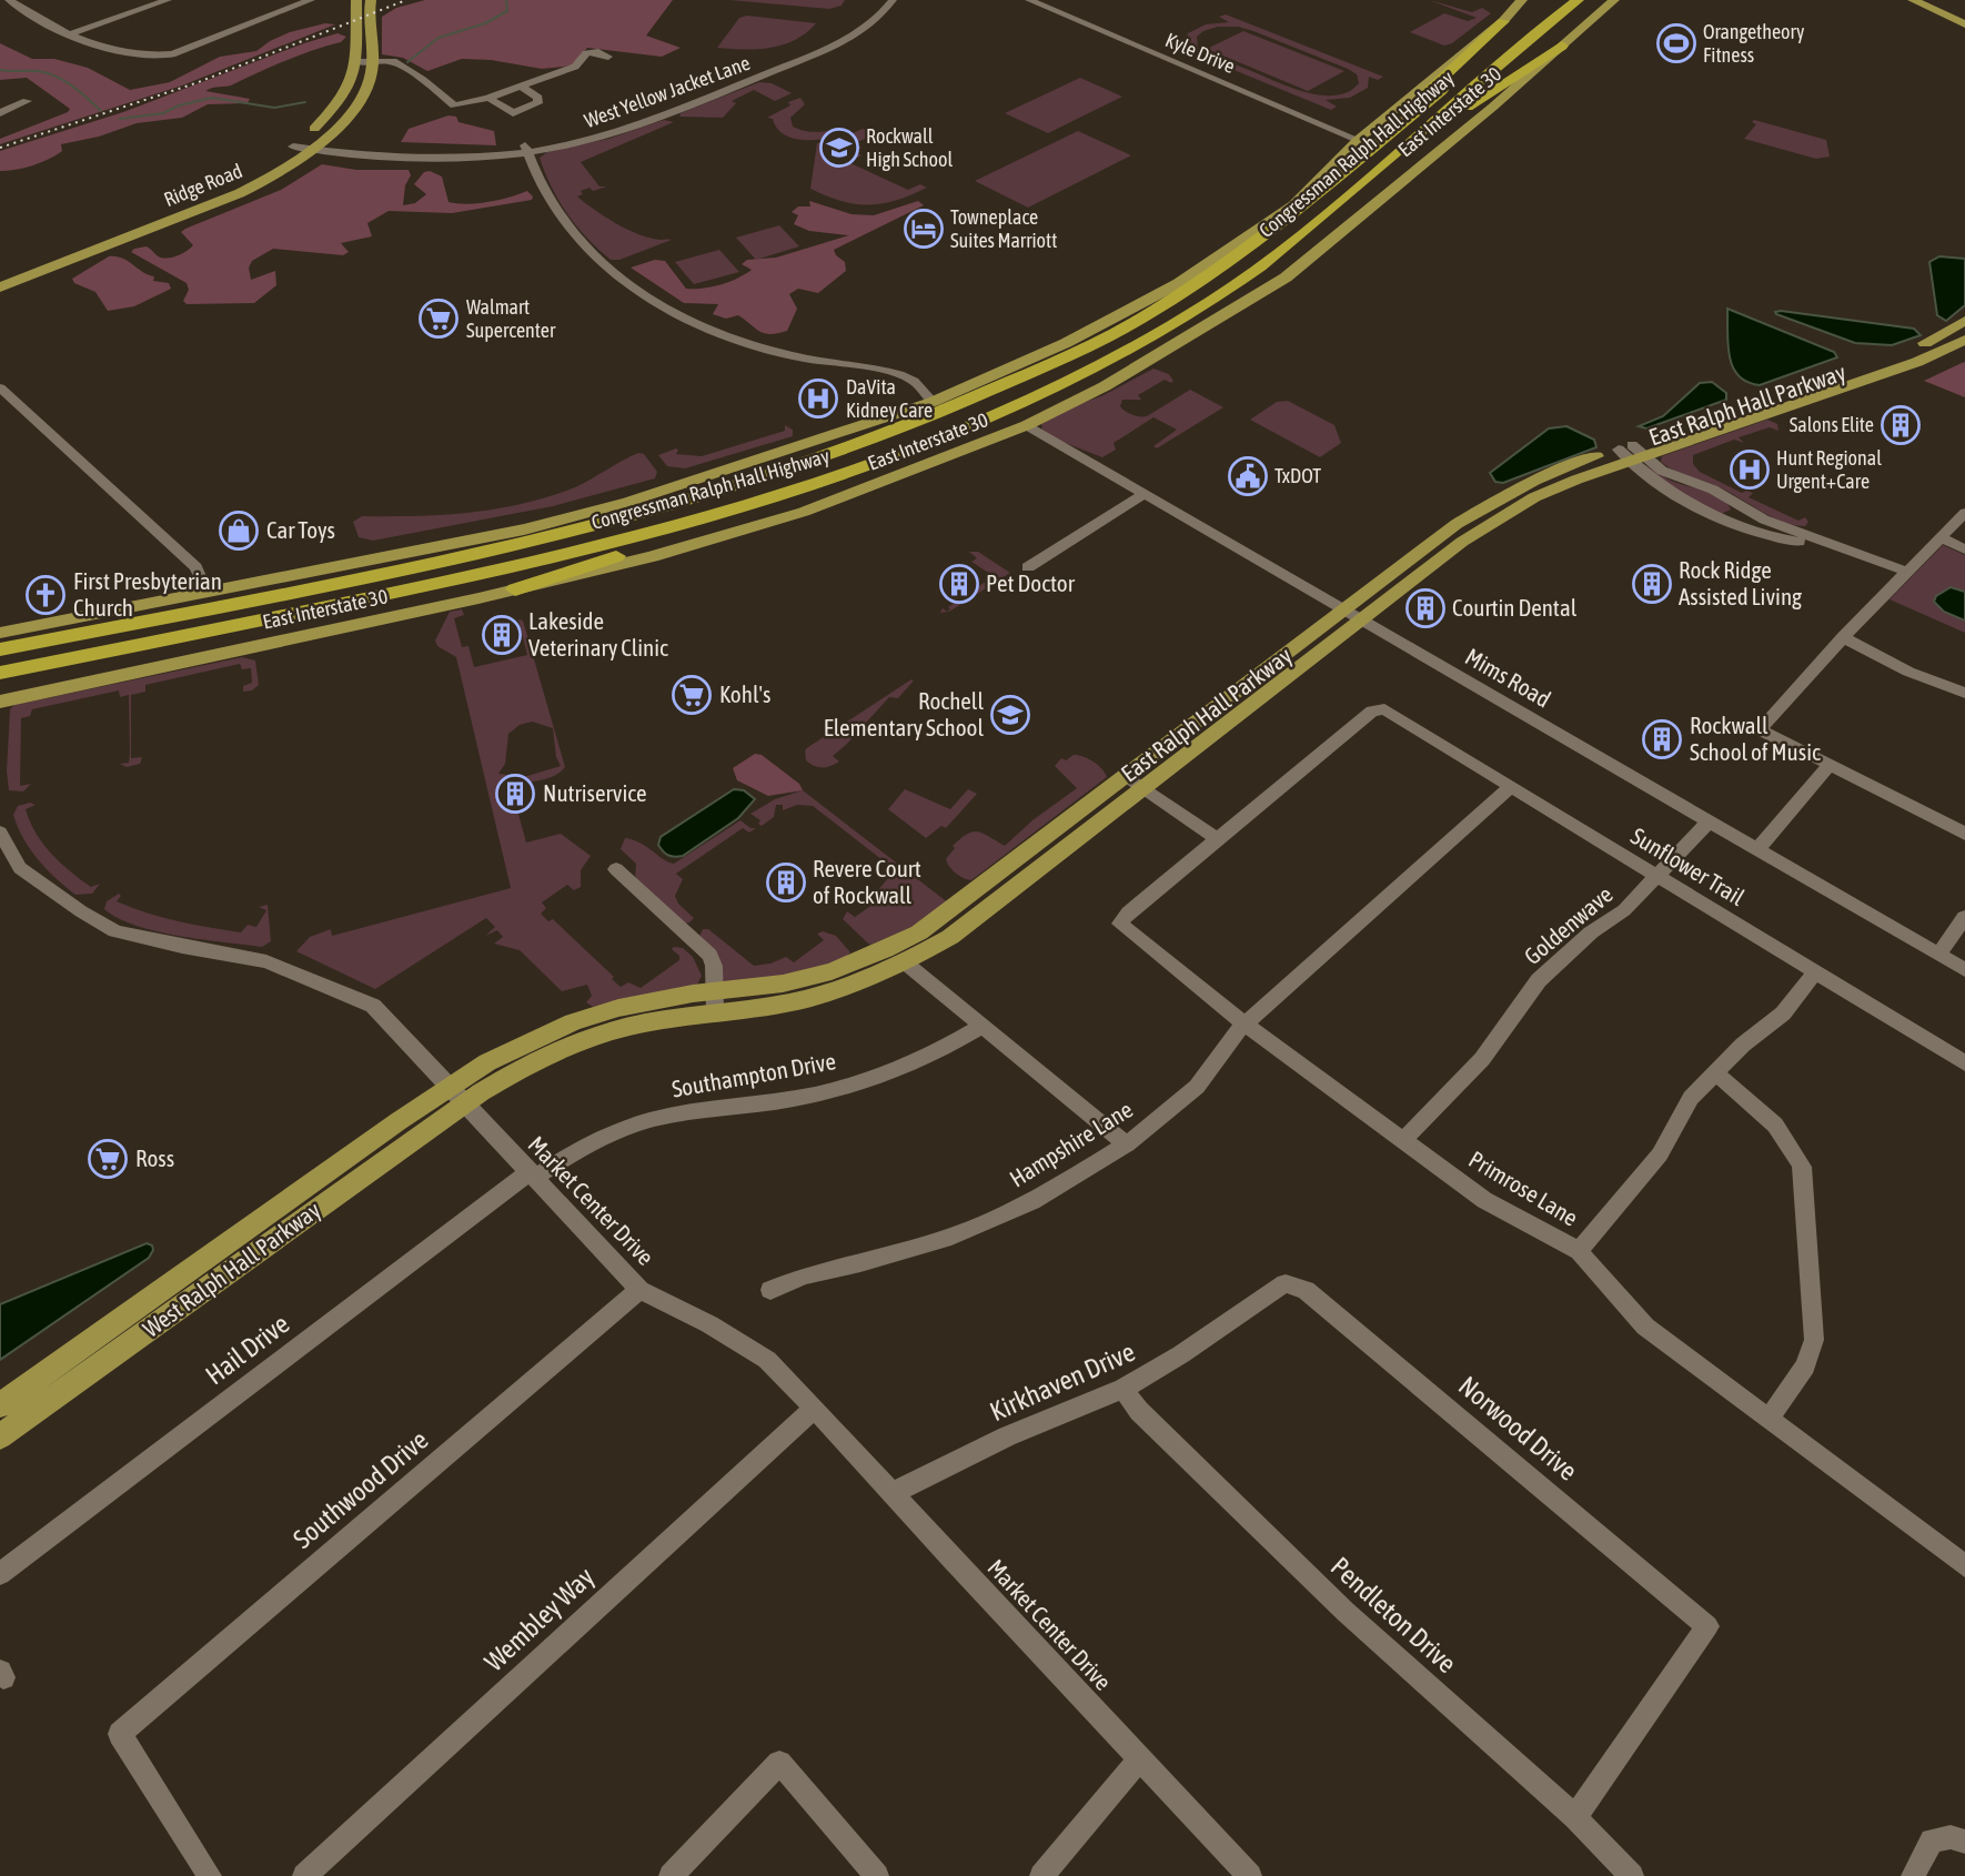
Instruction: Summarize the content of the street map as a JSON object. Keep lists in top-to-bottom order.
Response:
{
  "streets": {
    "highway": ["Congressman Ralph Hall Highway"],
    "main road": [
      "East Interstate 30",
      "Ridge Road",
      "East Ralph Hall Parkway",
      "West Ralph Hall Parkway"
    ],
    "street": [
      "Kyle Drive",
      "West Yellow Jacket Lane",
      "Mims Road",
      "Sunflower Trail",
      "Goldenwave",
      "Southampton Drive",
      "Hampshire Lane",
      "Primrose Lane",
      "Market Center Drive",
      "Hail Drive",
      "Kirkhaven Drive",
      "Norwood Drive",
      "Southwood Drive",
      "Pendleton Drive",
      "Wembley Way"
    ]
  },
  "crossings": [
    ["Kyle Drive", "East Interstate 30"],
    ["West Yellow Jacket Lane", "Ridge Road"],
    ["East Interstate 30", "Mims Road"],
    ["East Ralph Hall Parkway", "Mims Road"],
    ["East Ralph Hall Parkway", "Market Center Drive"],
    ["East Ralph Hall Parkway", "West Ralph Hall Parkway"],
    ["Mims Road", "Goldenwave"],
    ["Sunflower Trail", "Goldenwave"],
    ["Sunflower Trail", "Hampshire Lane"],
    ["Goldenwave", "Primrose Lane"],
    ["Southampton Drive", "Market Center Drive"],
    ["Southampton Drive", "Hail Drive"],
    ["Hampshire Lane", "Primrose Lane"],
    ["Market Center Drive", "West Ralph Hall Parkway"],
    ["Market Center Drive", "Hail Drive"],
    ["Market Center Drive", "Kirkhaven Drive"],
    ["Market Center Drive", "Southwood Drive"],
    ["Market Center Drive", "Wembley Way"],
    ["Kirkhaven Drive", "Norwood Drive"],
    ["Kirkhaven Drive", "Pendleton Drive"],
    ["Norwood Drive", "Pendleton Drive"]
  ],
  "places": {
    "sports": ["Orangetheory Fitness"],
    "school or university": ["Rockwall High School", "Rochell Elementary School"],
    "hotel": ["Towneplace Suites Marriott"],
    "supermarket": ["Walmart Supercenter", "Kohl's", "Ross"],
    "hospital": ["DaVita Kidney Care", "Hunt Regional Urgent+Care"],
    "building": [
      "Salons Elite",
      "Pet Doctor",
      "Rock Ridge Assisted Living",
      "Courtin Dental",
      "Lakeside Veterinary Clinic",
      "Rockwall School of Music",
      "Nutriservice",
      "Revere Court of Rockwall"
    ],
    "public building": ["TxDOT"],
    "shop": ["Car Toys"],
    "church": ["First Presbyterian Church"]
  }
}
